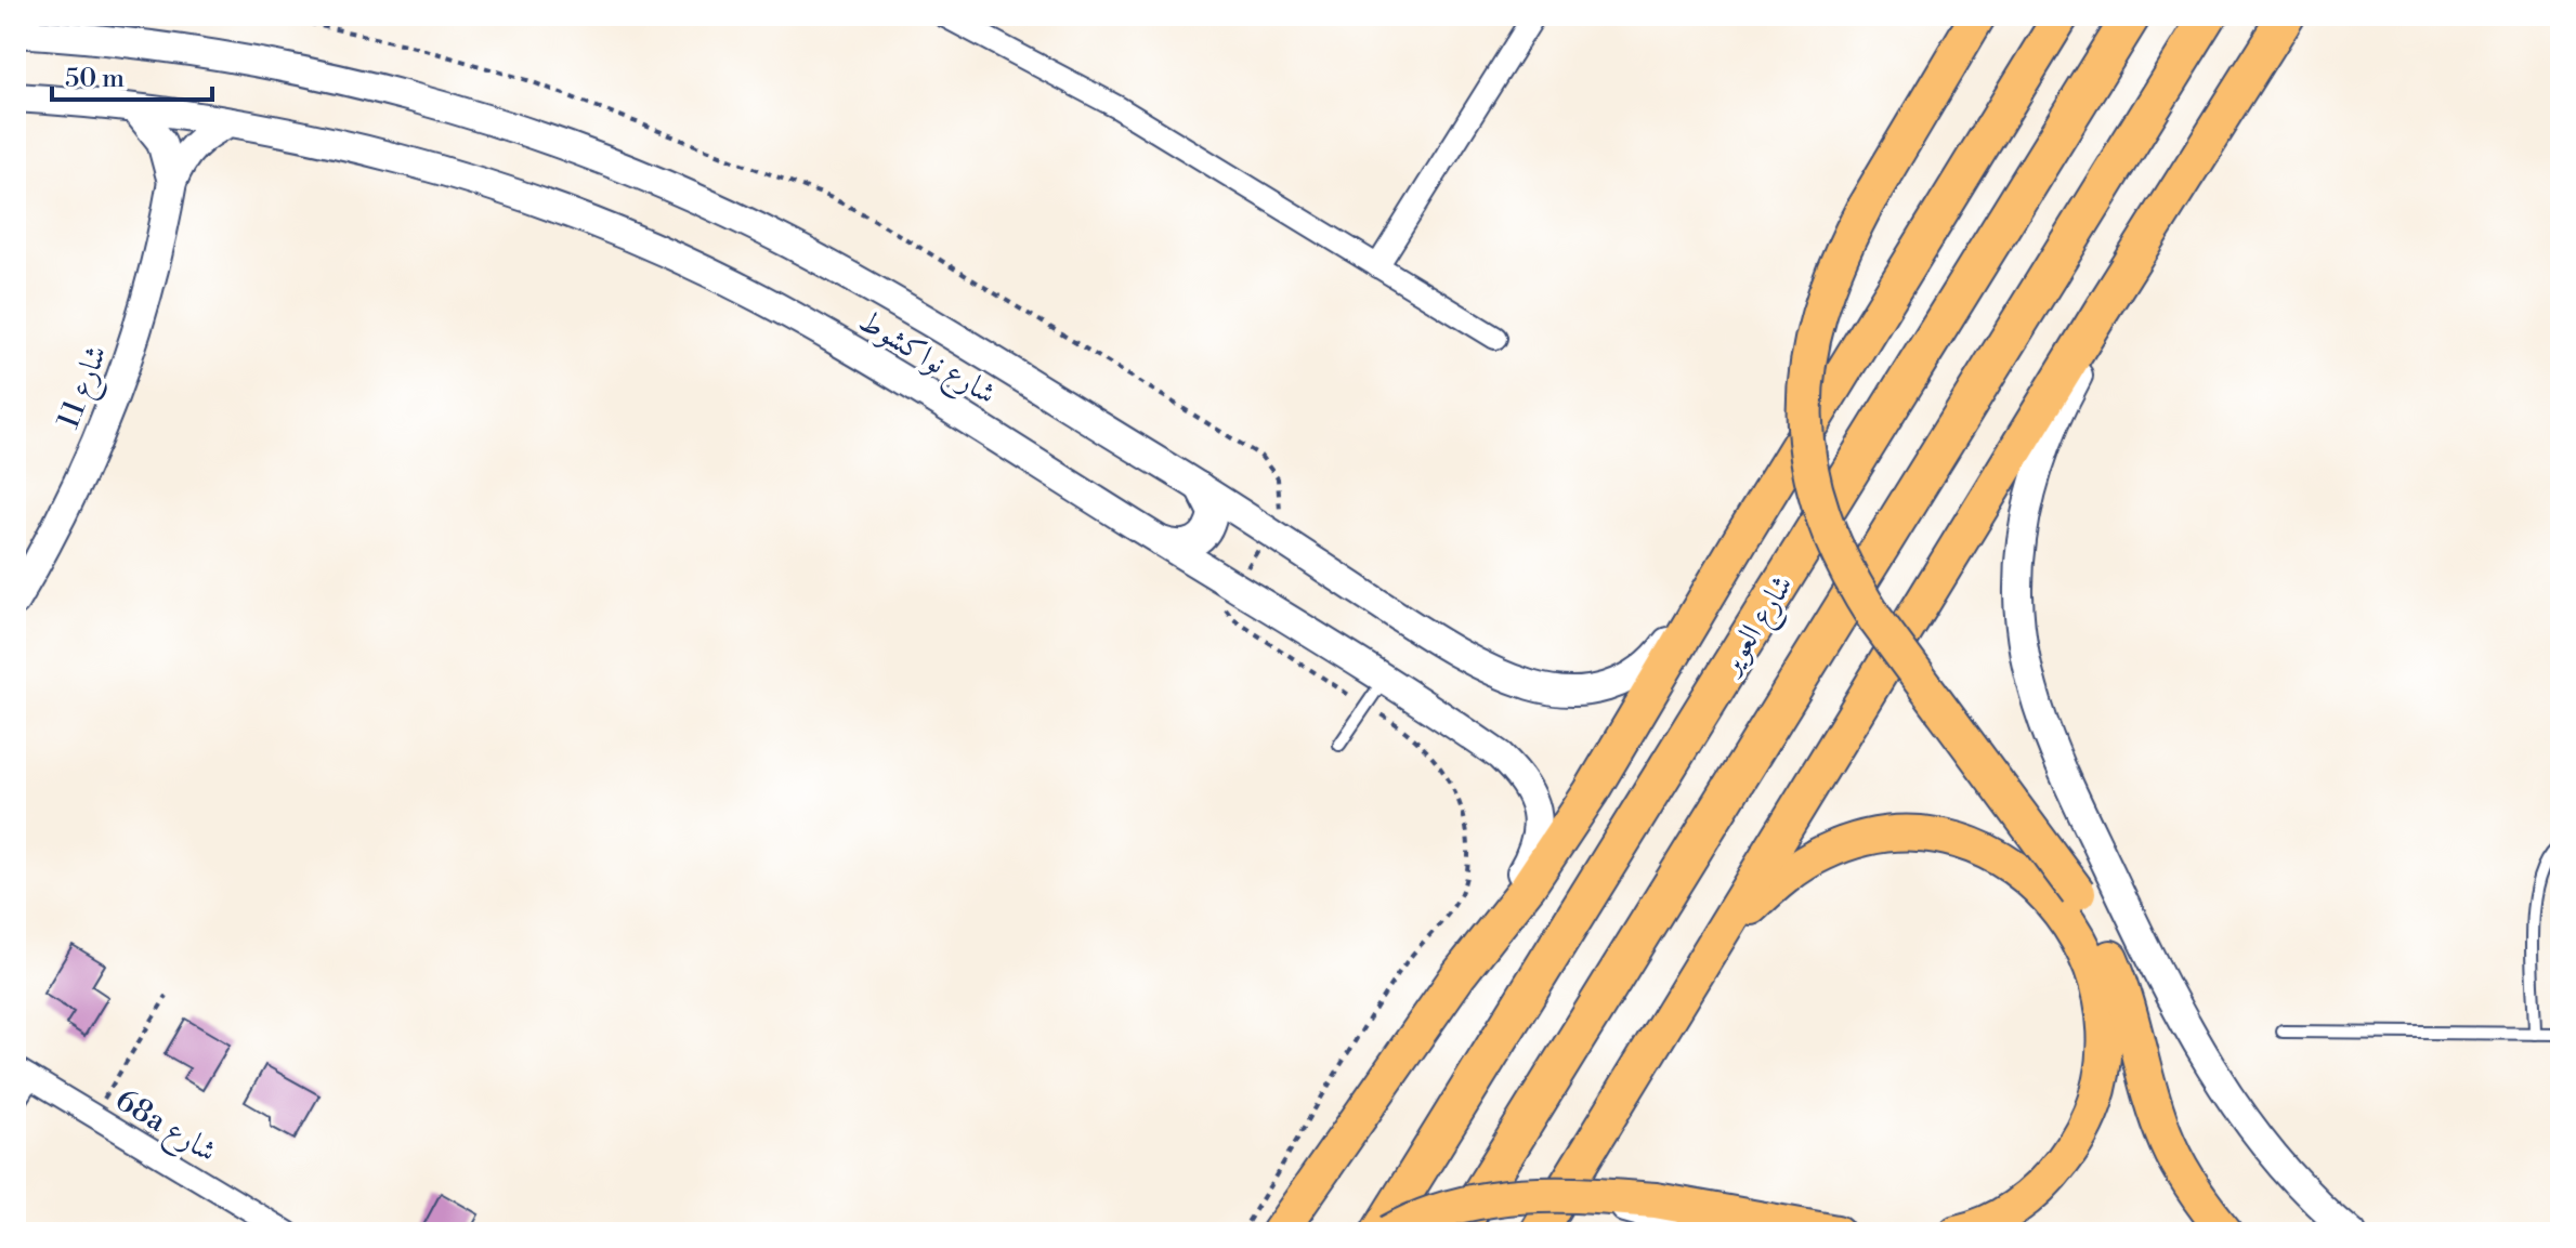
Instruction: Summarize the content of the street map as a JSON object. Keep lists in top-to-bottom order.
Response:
{
  "streets": {
    "highway": ["شارع العوير"],
    "street": ["شارع نواكشوط", "شارع 11", "68a شارع"]
  },
  "crossings": [
    ["شارع نواكشوط", "شارع 11"]
  ],
  "scale_bar": "50 m"
}
